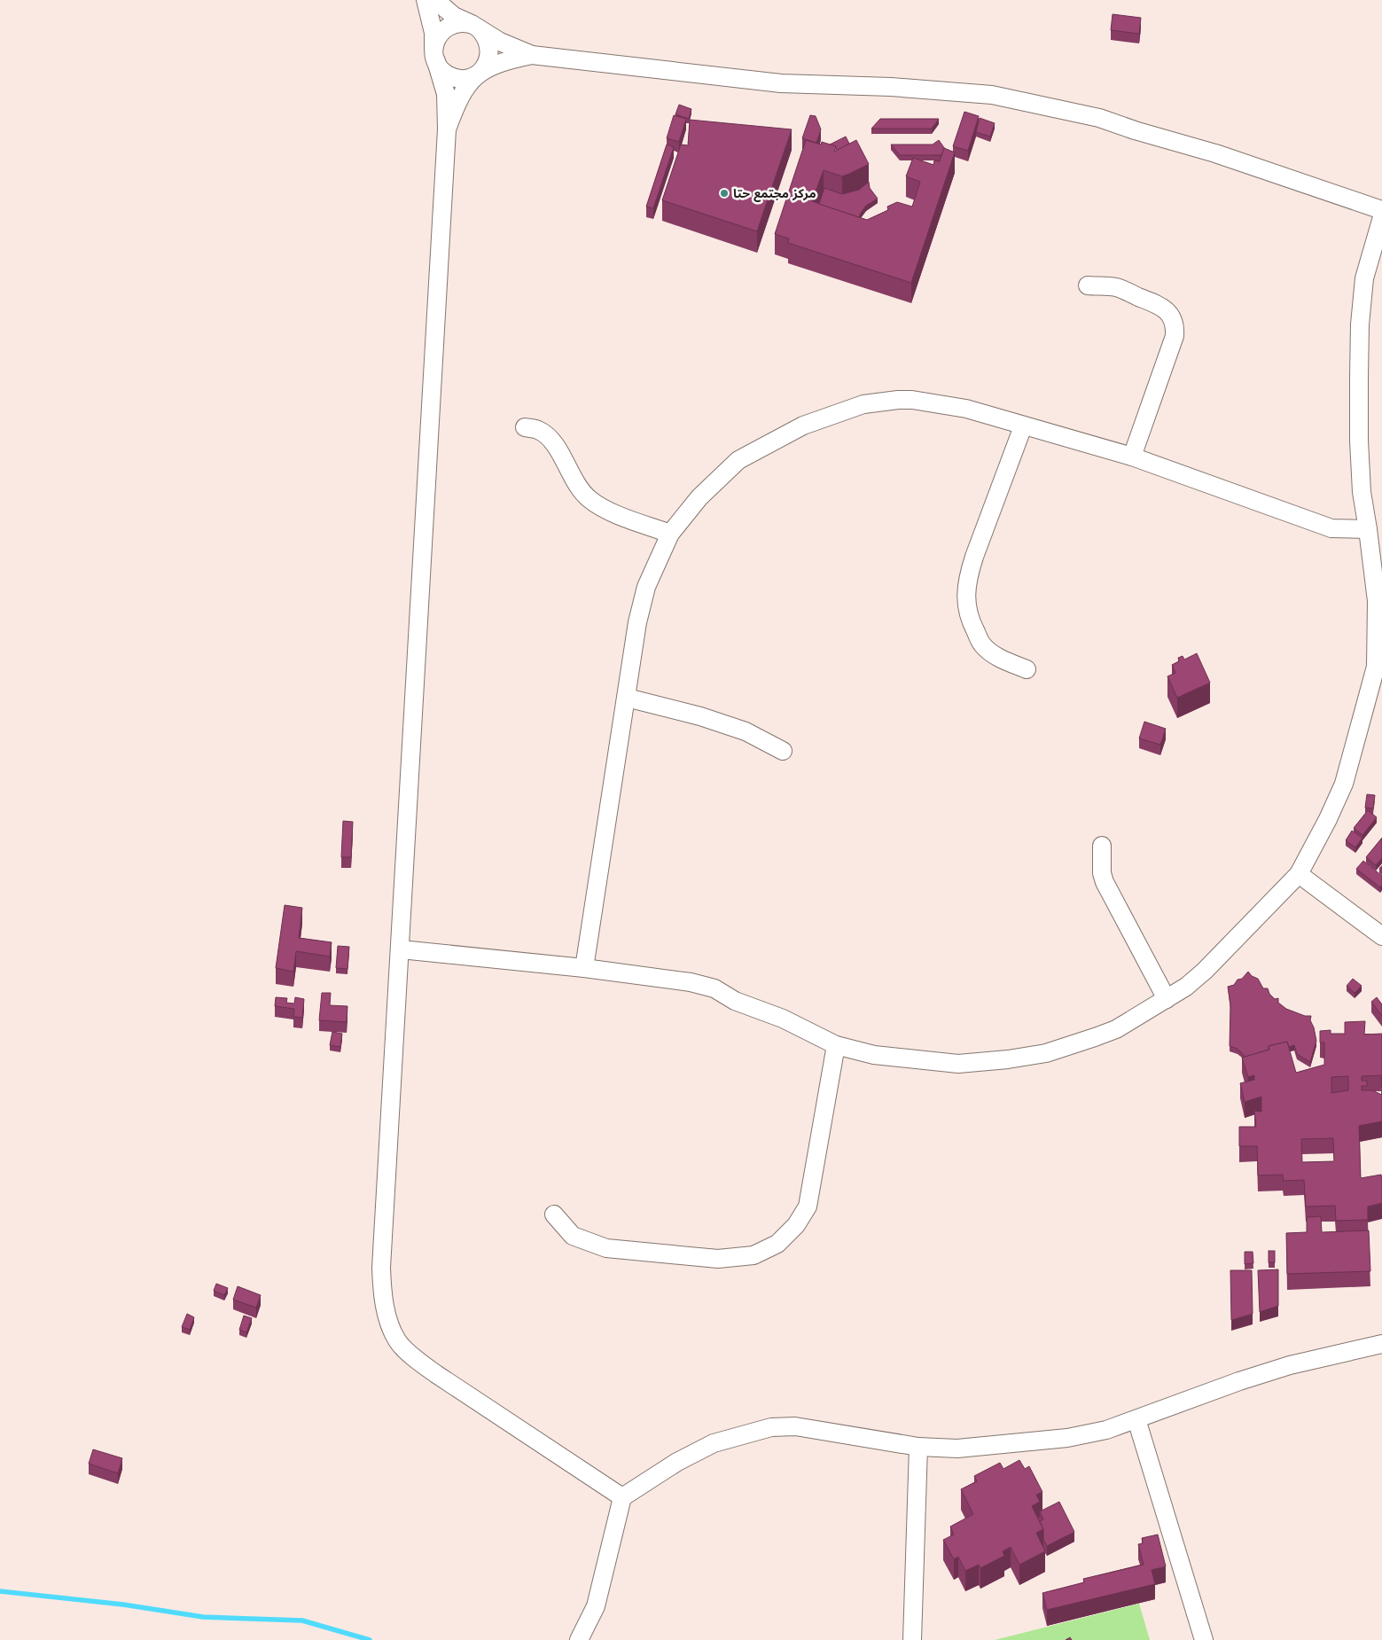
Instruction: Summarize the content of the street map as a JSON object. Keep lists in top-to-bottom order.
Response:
{
  "places": ["مركز مجتمع حتا"]
}
